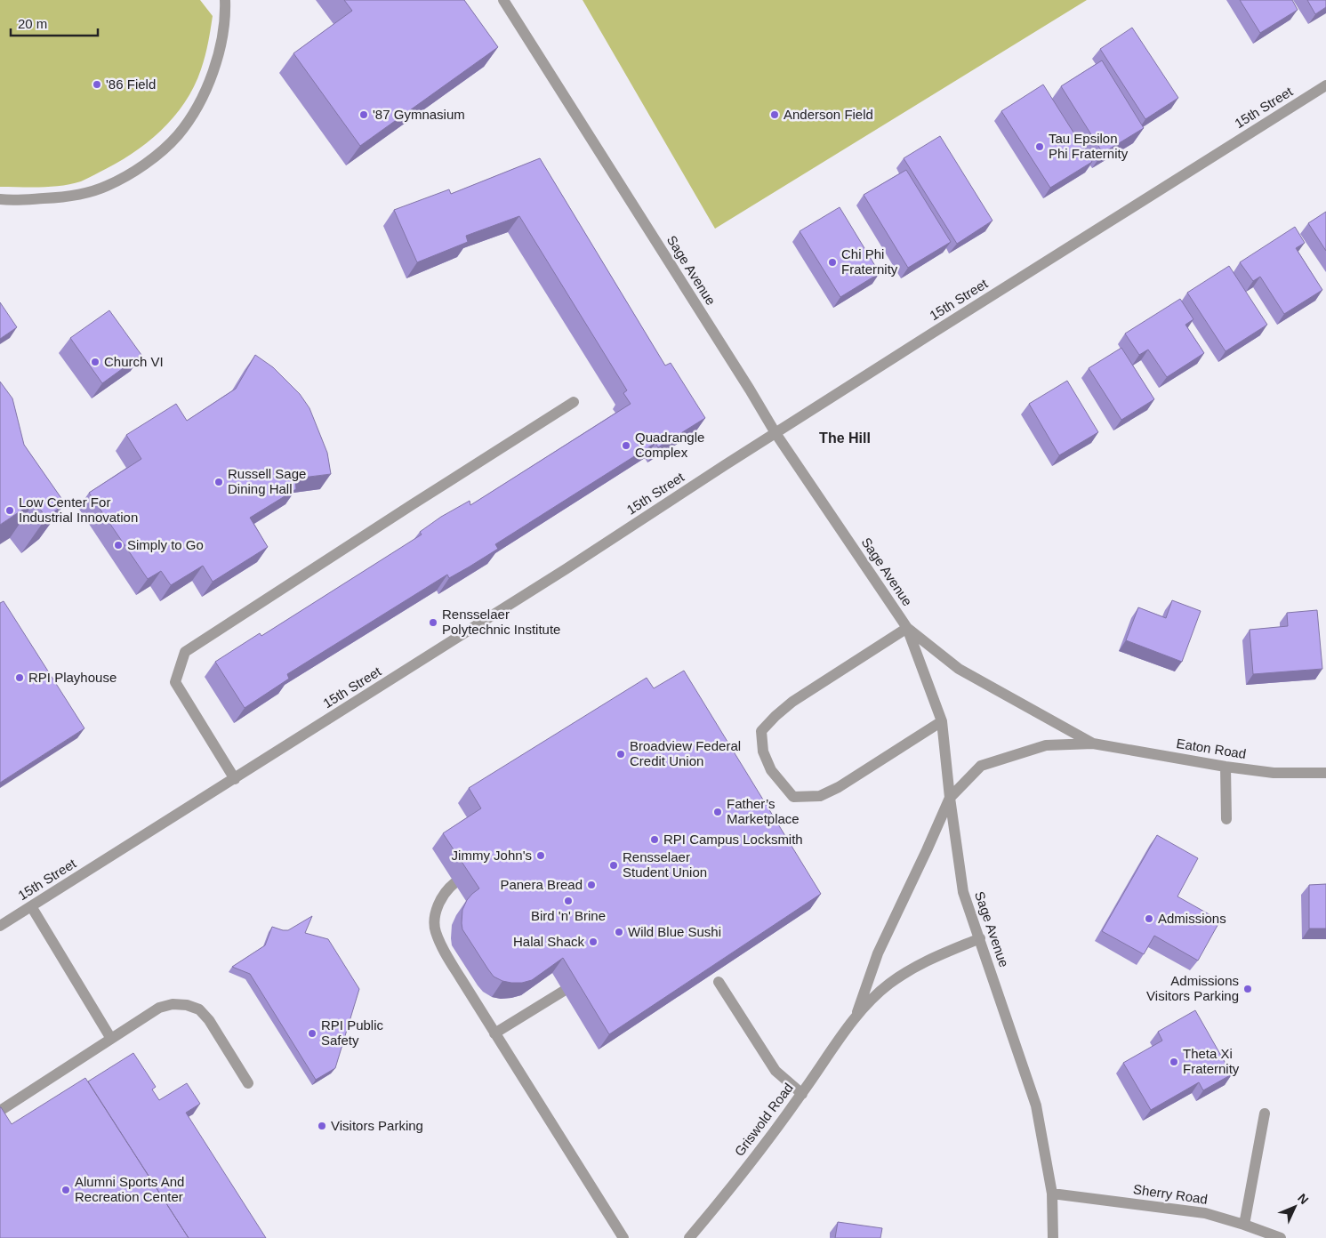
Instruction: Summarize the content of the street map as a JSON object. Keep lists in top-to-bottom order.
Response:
{
  "streets": {
    "street": [
      "15th Street",
      "Sage Avenue",
      "Eaton Road",
      "Griswold Road",
      "Sherry Road"
    ]
  },
  "crossings": [
    ["15th Street", "Sage Avenue"],
    ["Sage Avenue", "Eaton Road"],
    ["Sage Avenue", "Griswold Road"],
    ["Sage Avenue", "Sherry Road"],
    ["Eaton Road", "Griswold Road"]
  ],
  "districts": ["The Hill"],
  "places": [
    "'86 Field",
    "'87 Gymnasium",
    "Anderson Field",
    "Tau Epsilon Phi Fraternity",
    "Chi Phi Fraternity",
    "Church VI",
    "Quadrangle Complex",
    "Russell Sage Dining Hall",
    "Low Center For Industrial Innovation",
    "Simply to Go",
    "Rensselaer Polytechnic Institute",
    "RPI Playhouse",
    "Broadview Federal Credit Union",
    "Father’s Marketplace",
    "RPI Campus Locksmith",
    "Jimmy John's",
    "Rensselaer Student Union",
    "Panera Bread",
    "Bird 'n' Brine",
    "Admissions",
    "Wild Blue Sushi",
    "Halal Shack",
    "Admissions Visitors Parking",
    "RPI Public Safety",
    "Theta Xi Fraternity",
    "Visitors Parking",
    "Alumni Sports And Recreation Center"
  ],
  "scale_bar": "20 m",
  "north": "top right"
}
